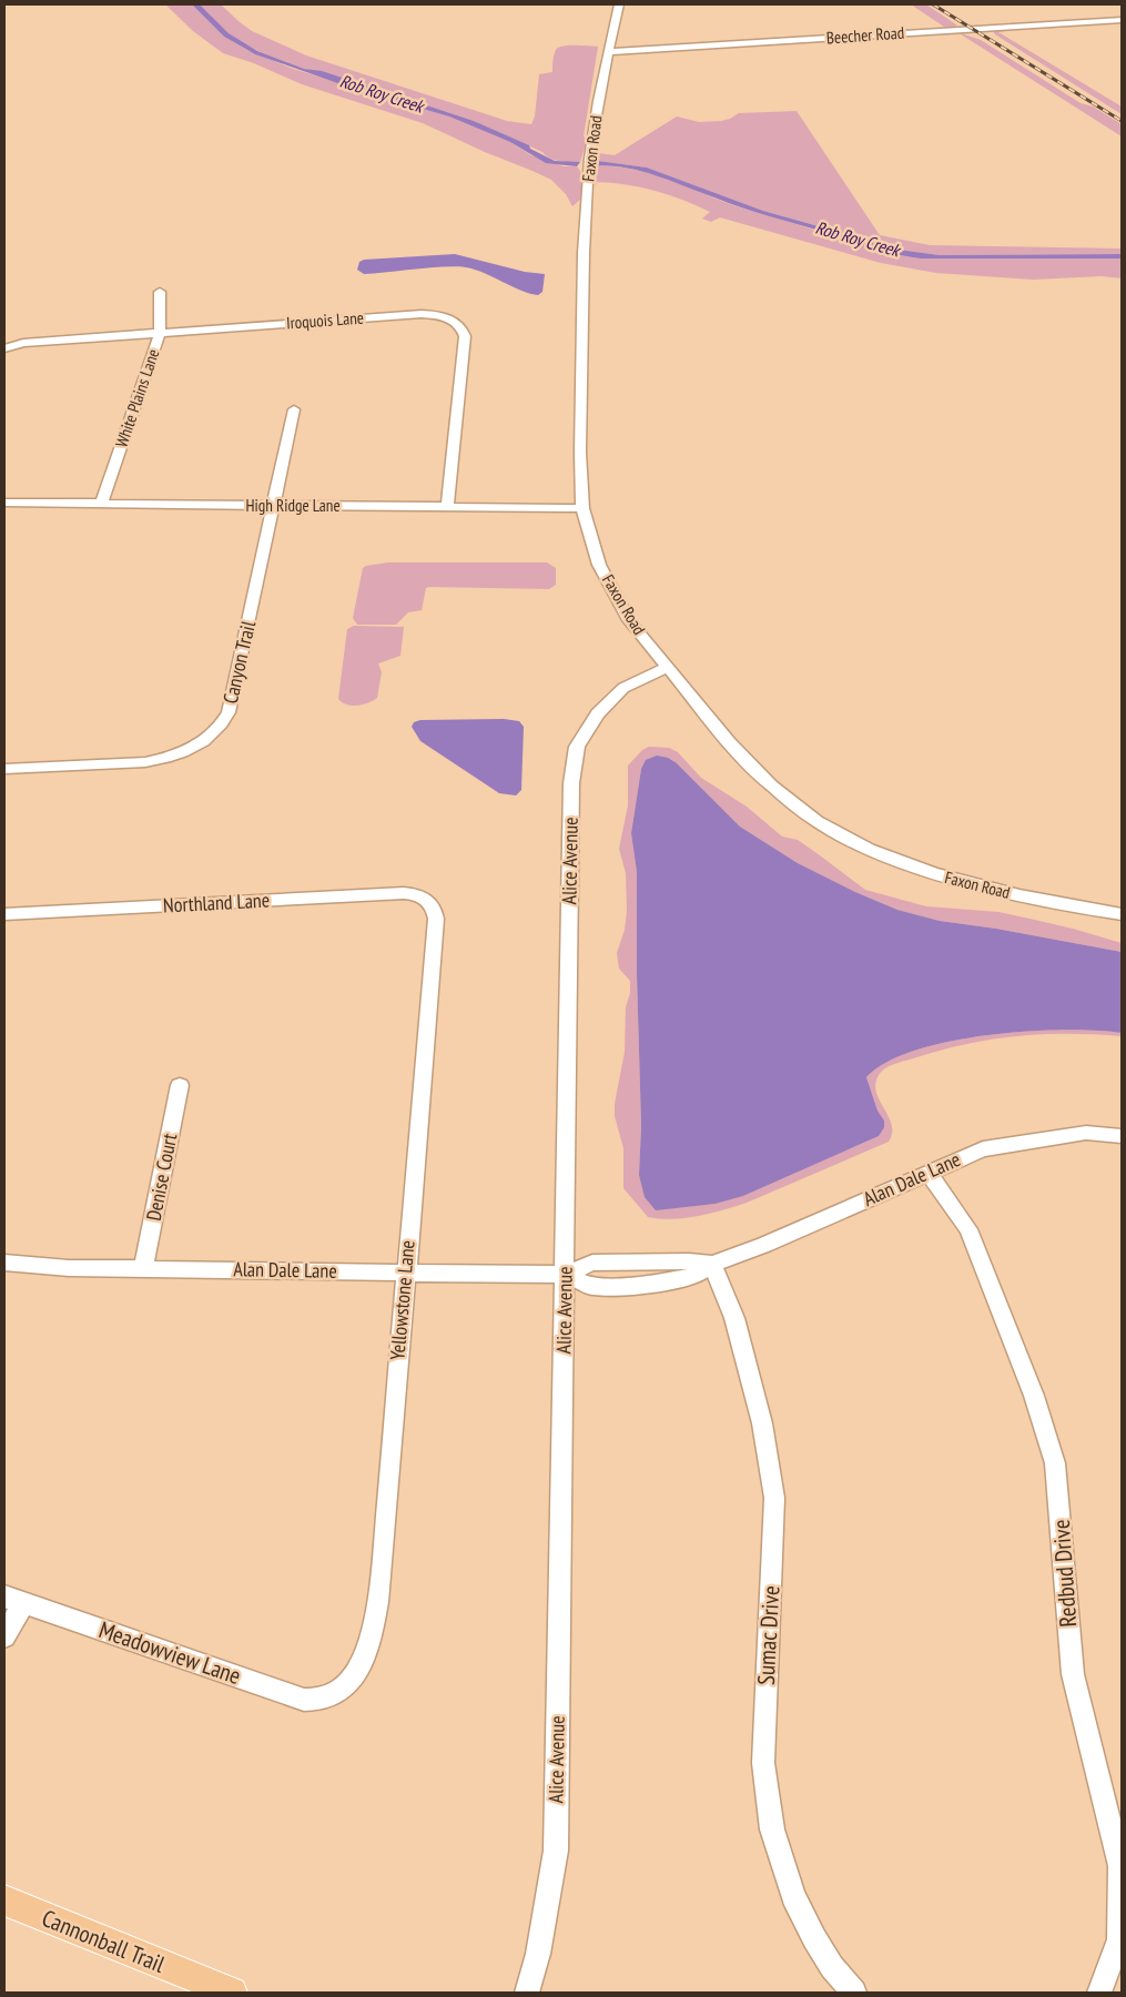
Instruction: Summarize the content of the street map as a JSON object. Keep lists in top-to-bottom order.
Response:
{
  "streets": {
    "main road": ["Cannonball Trail"],
    "street": [
      "Beecher Road",
      "Faxon Road",
      "Iroquois Lane",
      "White Plains Lane",
      "High Ridge Lane",
      "Canyon Trail",
      "Alice Avenue",
      "Northland Lane",
      "Denise Court",
      "Alan Dale Lane",
      "Yellowstone Lane",
      "Redbud Drive",
      "Sumac Drive",
      "Meadowview Lane"
    ]
  },
  "crossings": [
    ["Beecher Road", "Faxon Road"],
    ["Faxon Road", "High Ridge Lane"],
    ["Faxon Road", "Alice Avenue"],
    ["Iroquois Lane", "White Plains Lane"],
    ["Iroquois Lane", "High Ridge Lane"],
    ["White Plains Lane", "High Ridge Lane"],
    ["High Ridge Lane", "Canyon Trail"],
    ["Alice Avenue", "Alan Dale Lane"],
    ["Northland Lane", "Yellowstone Lane"],
    ["Denise Court", "Alan Dale Lane"],
    ["Alan Dale Lane", "Yellowstone Lane"],
    ["Alan Dale Lane", "Redbud Drive"],
    ["Alan Dale Lane", "Sumac Drive"],
    ["Yellowstone Lane", "Meadowview Lane"]
  ],
  "water": ["Rob Roy Creek"]
}
